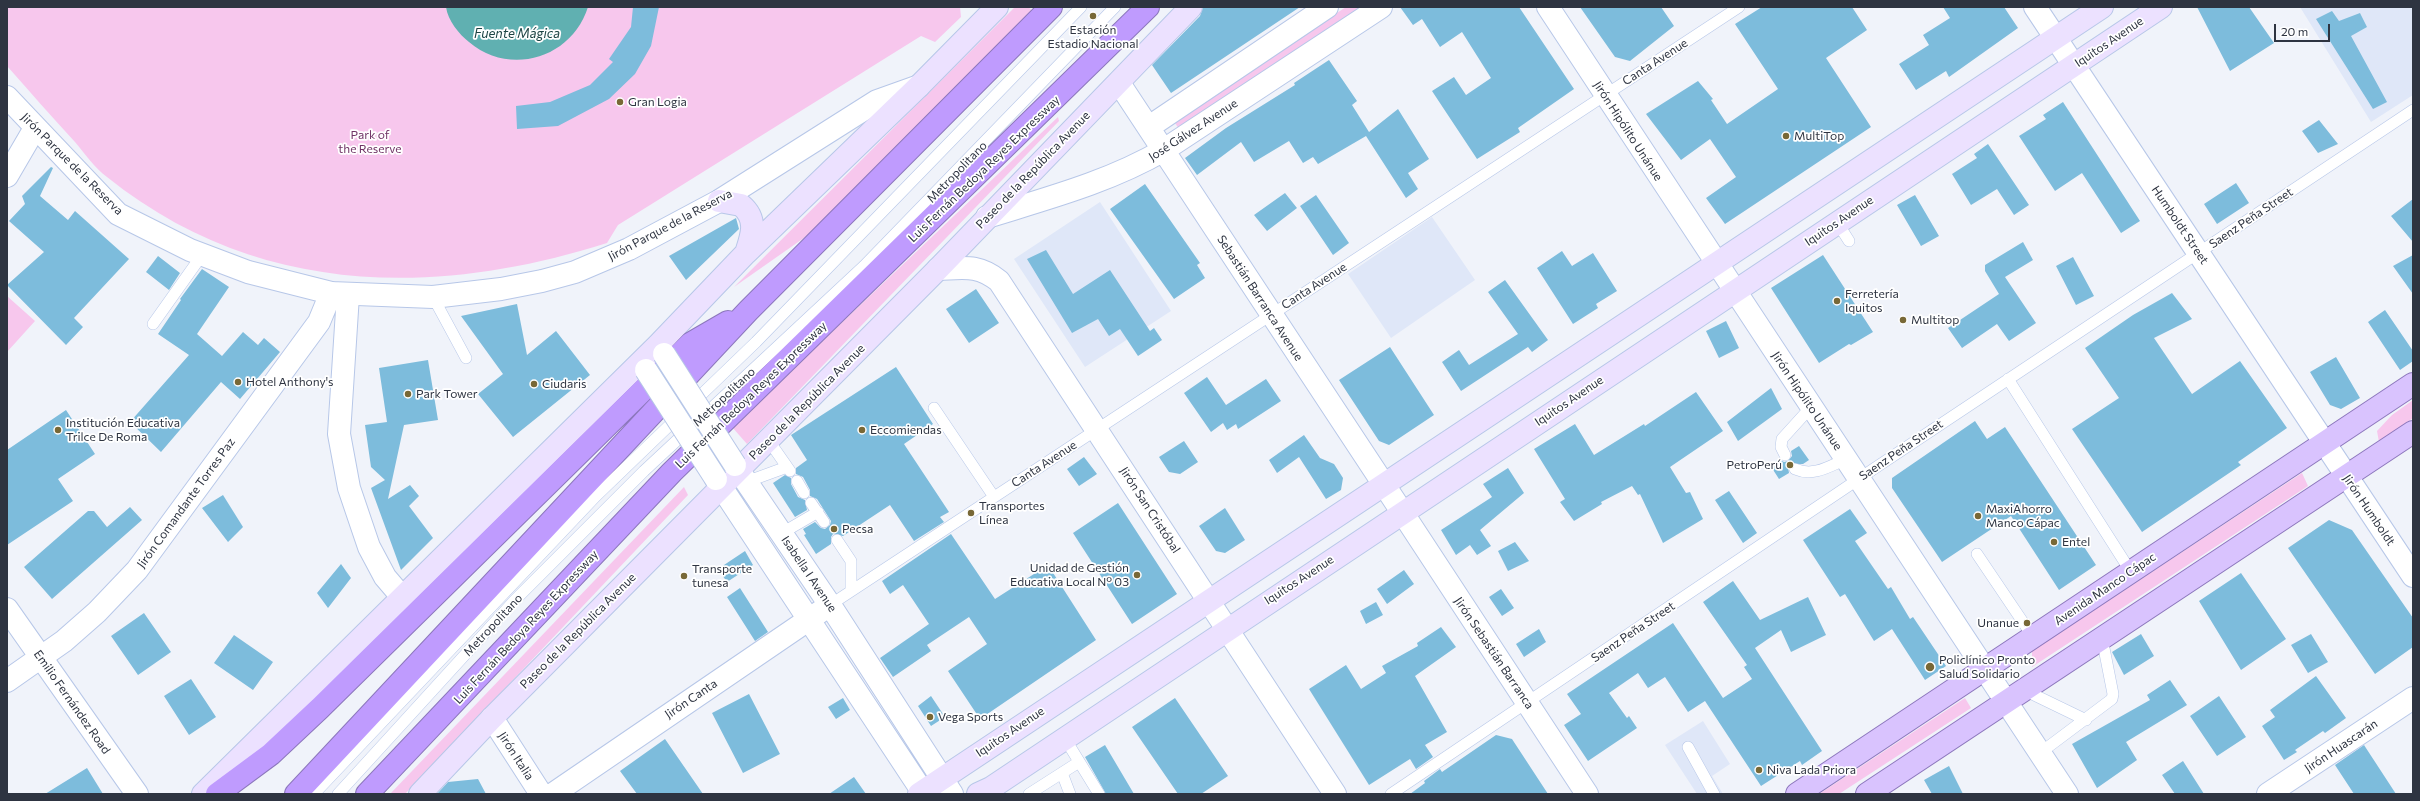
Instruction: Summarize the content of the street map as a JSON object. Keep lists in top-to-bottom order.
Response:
{
  "streets": {
    "highway": ["Luis Fernán Bedoya Reyes Expressway"],
    "main road": ["Iquitos Avenue", "Paseo de la República Avenue", "Avenida Manco Cápac"],
    "street": [
      "José Gálvez Avenue",
      "Jirón Hipólito Unánue",
      "Jirón Parque de la Reserva",
      "Humboldt Street",
      "Sebastián Barranca Avenue",
      "Jirón Comandante Torres Paz",
      "Jirón San Cristóbal",
      "Jirón Humboldt",
      "Isabella I Avenue",
      "Jirón Sebastián Barranca",
      "Jirón Canta",
      "Emilio Fernández Road",
      "Jirón Huascarán",
      "Jirón Italia"
    ],
    "lane": ["Canta Avenue", "Metropolitano", "Saenz Peña Street"]
  },
  "crossings": [
    ["Iquitos Avenue", "Jirón Hipólito Unánue"],
    ["Iquitos Avenue", "Humboldt Street"],
    ["Iquitos Avenue", "Sebastián Barranca Avenue"],
    ["Iquitos Avenue", "Jirón San Cristóbal"],
    ["Iquitos Avenue", "Isabella I Avenue"],
    ["Iquitos Avenue", "Jirón Sebastián Barranca"],
    ["Canta Avenue", "Jirón Hipólito Unánue"],
    ["Canta Avenue", "Sebastián Barranca Avenue"],
    ["Canta Avenue", "Jirón San Cristóbal"],
    ["Canta Avenue", "Isabella I Avenue"],
    ["Canta Avenue", "Jirón Canta"],
    ["José Gálvez Avenue", "Paseo de la República Avenue"],
    ["José Gálvez Avenue", "Sebastián Barranca Avenue"],
    ["Jirón Hipólito Unánue", "Saenz Peña Street"],
    ["Jirón Hipólito Unánue", "Avenida Manco Cápac"],
    ["Jirón Parque de la Reserva", "Jirón Comandante Torres Paz"],
    ["Paseo de la República Avenue", "Sebastián Barranca Avenue"],
    ["Paseo de la República Avenue", "Jirón San Cristóbal"],
    ["Paseo de la República Avenue", "Isabella I Avenue"],
    ["Paseo de la República Avenue", "Jirón Italia"],
    ["Saenz Peña Street", "Humboldt Street"],
    ["Saenz Peña Street", "Jirón Sebastián Barranca"],
    ["Humboldt Street", "Jirón Humboldt"],
    ["Humboldt Street", "Avenida Manco Cápac"],
    ["Sebastián Barranca Avenue", "Jirón Sebastián Barranca"],
    ["Jirón Comandante Torres Paz", "Emilio Fernández Road"],
    ["Jirón Humboldt", "Avenida Manco Cápac"],
    ["Isabella I Avenue", "Jirón Canta"]
  ],
  "water": ["Fuente Mágica"],
  "parks": ["Park of the Reserve"],
  "places": [
    "Estación Estadio Nacional",
    "Gran Logia",
    "MultiTop",
    "Ferretería Iquitos",
    "Multitop",
    "Hotel Anthony's",
    "Ciudaris",
    "Park Tower",
    "Institución Educativa Trilce De Roma",
    "Eccomiendas",
    "PetroPerú",
    "Transportes Línea",
    "MaxiAhorro Manco Cápac",
    "Pecsa",
    "Entel",
    "Unidad de Gestión Educativa Local N° 03",
    "Transporte tunesa",
    "Unanue",
    "Policlínico Pronto Salud Solidario",
    "Vega Sports",
    "Niva Lada Priora"
  ],
  "scale_bar": "20 m"
}
